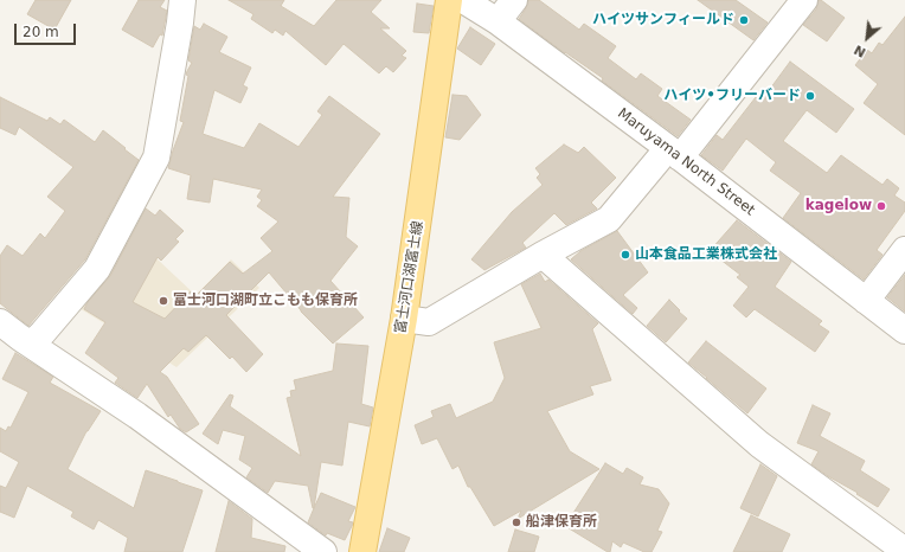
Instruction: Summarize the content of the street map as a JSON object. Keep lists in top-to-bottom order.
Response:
{
  "streets": {
    "main road": ["富士河口湖富士線"],
    "street": ["Maruyama North Street"]
  },
  "places": [
    "ハイツサンフィールド",
    "ハイツ•フリーバード",
    "kagelow",
    "山本食品工業株式会社",
    "富士河口湖町立こもも保育所",
    "船津保育所"
  ],
  "scale_bar": "20 m",
  "north": "bottom left"
}
